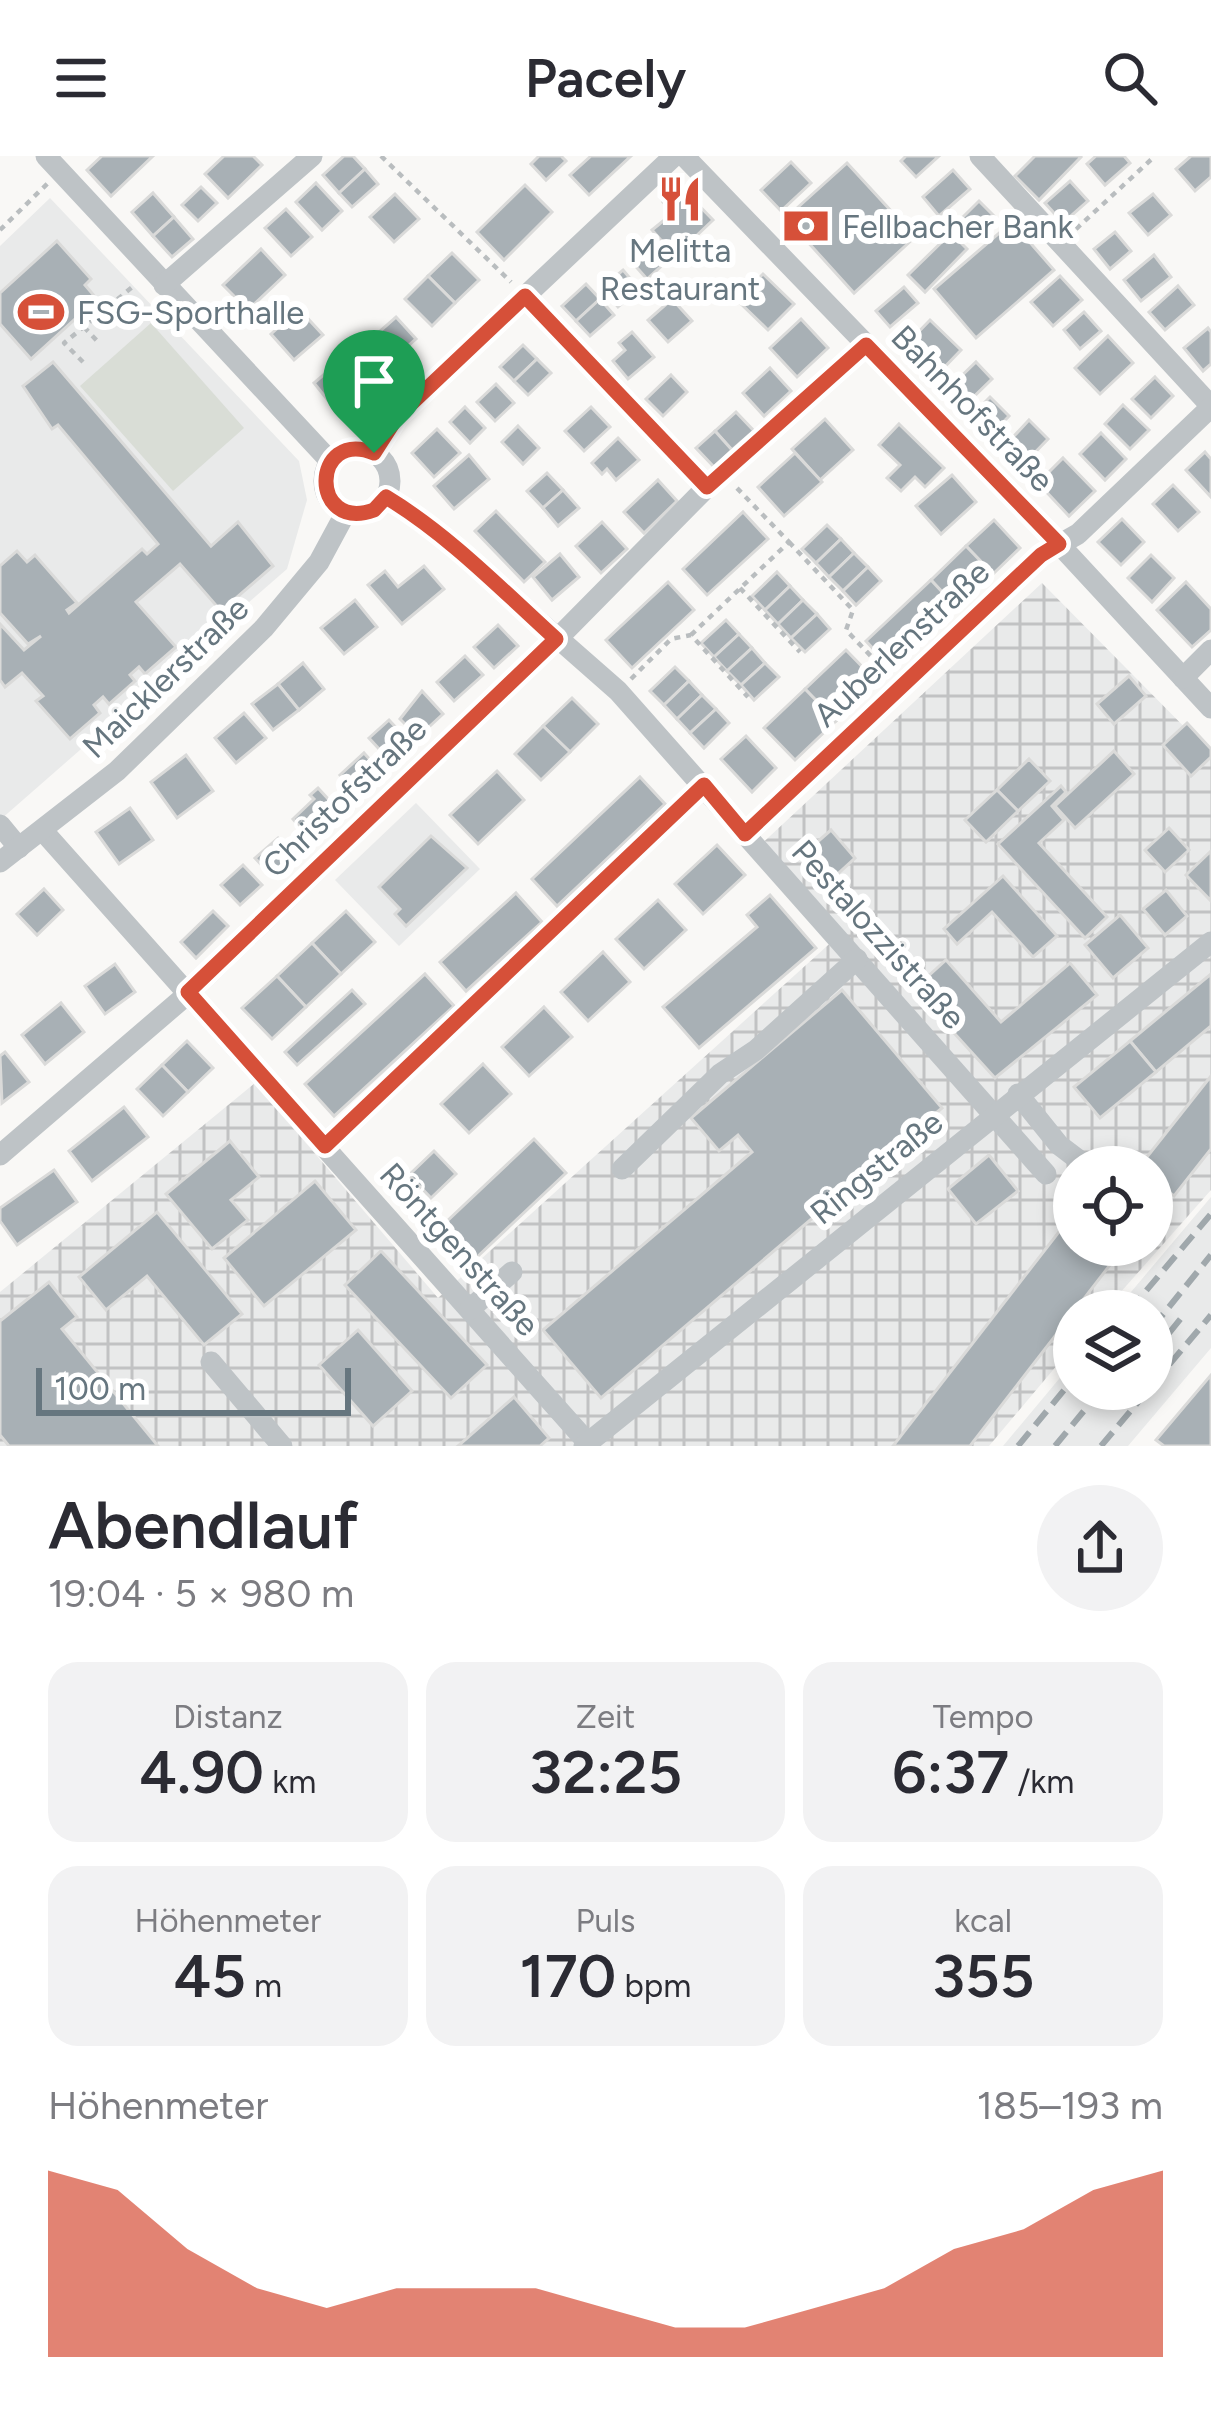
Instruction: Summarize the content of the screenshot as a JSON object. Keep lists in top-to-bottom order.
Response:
{
  "streets": {
    "street": [
      "Bahnhofstraße",
      "Auberlenstraße",
      "Maicklerstraße",
      "Christofstraße",
      "Pestalozzistraße",
      "Ringstraße",
      "Röntgenstraße"
    ]
  },
  "crossings": [
    ["Bahnhofstraße", "Auberlenstraße"],
    ["Bahnhofstraße", "Christofstraße"],
    ["Auberlenstraße", "Pestalozzistraße"],
    ["Maicklerstraße", "Pestalozzistraße"],
    ["Maicklerstraße", "Röntgenstraße"],
    ["Christofstraße", "Pestalozzistraße"],
    ["Christofstraße", "Röntgenstraße"],
    ["Pestalozzistraße", "Ringstraße"],
    ["Ringstraße", "Röntgenstraße"]
  ],
  "places": {
    "restaurant": ["Melitta Restaurant"],
    "bank": ["Fellbacher Bank"],
    "sports": ["FSG-Sporthalle"]
  },
  "scale_bar": "100 m",
  "page": {
    "header": "Pacely",
    "scale": "100 m",
    "heading": ["Abendlauf", "19:04 · 5 × 980 m"],
    "stats": [
      ["Distanz", "4.90 km"],
      ["Zeit", "32:25"],
      ["Tempo", "6:37 /km"],
      ["Höhenmeter", "45 m"],
      ["Puls", "170 bpm"],
      ["kcal", "355"]
    ],
    "chart": ["Höhenmeter", "185–193 m"]
  }
}
